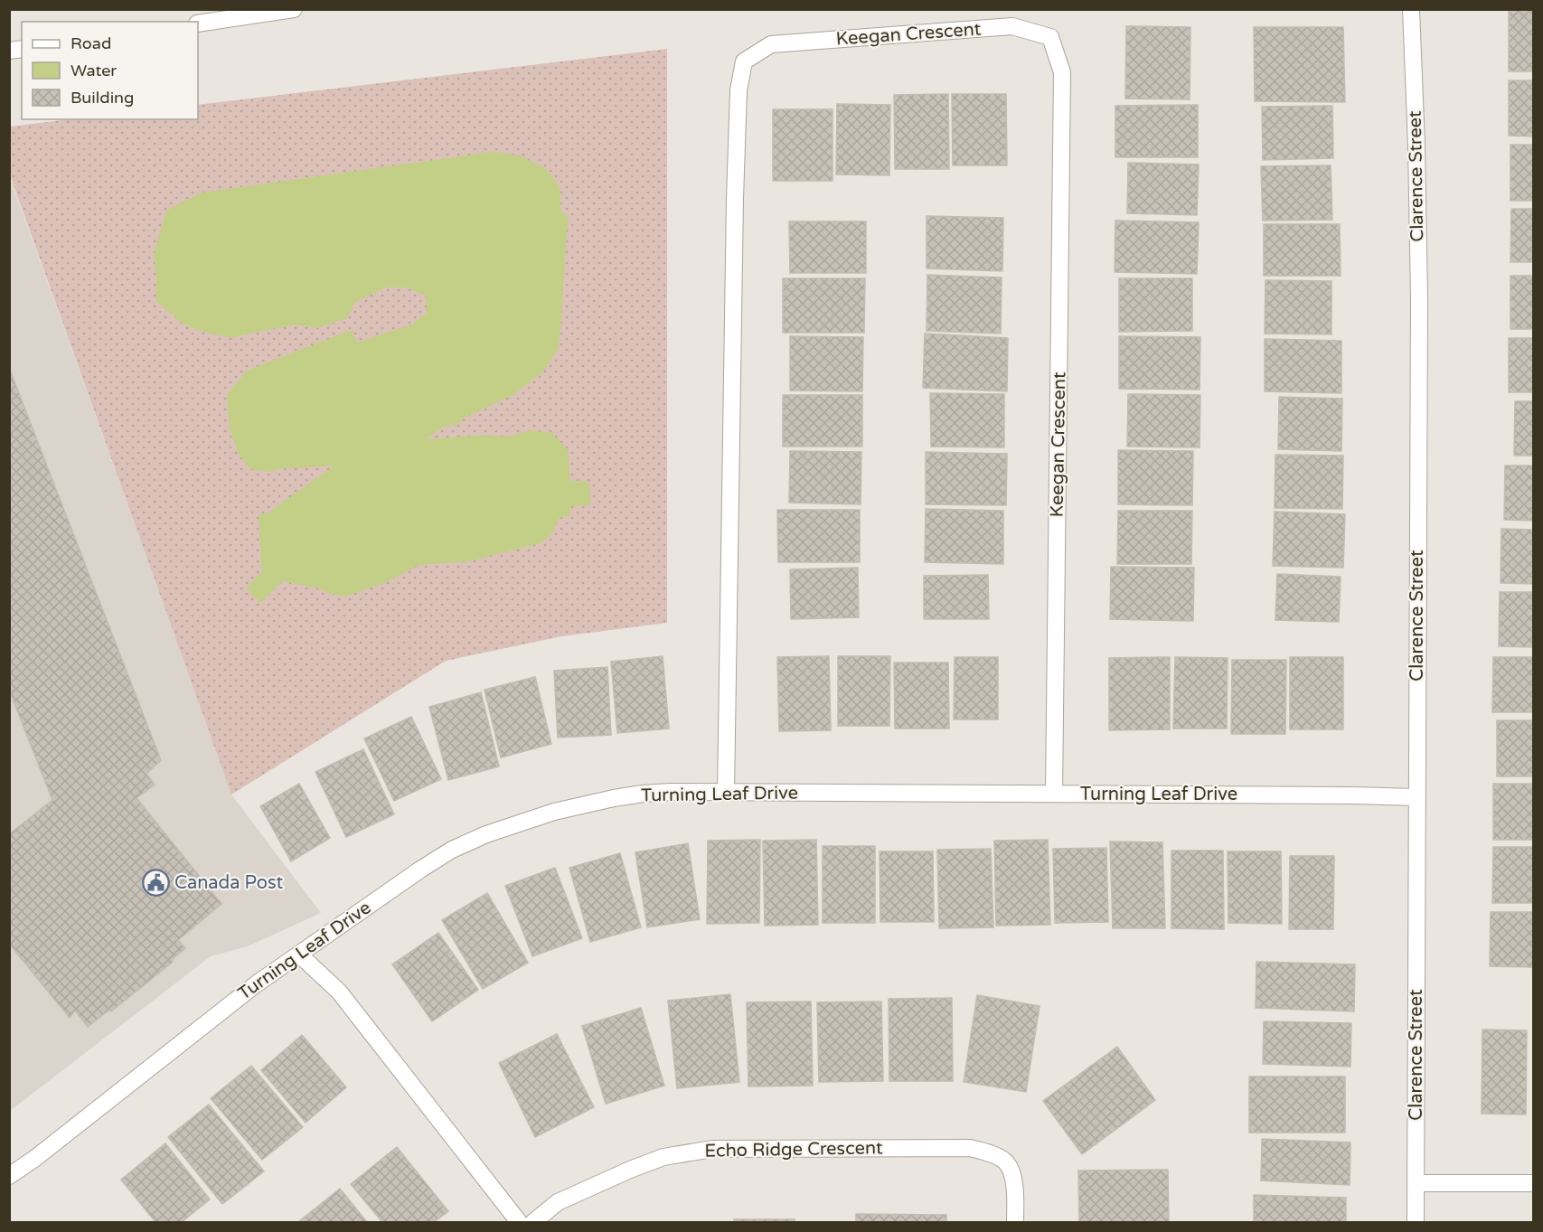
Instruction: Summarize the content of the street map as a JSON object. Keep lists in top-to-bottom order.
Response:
{
  "streets": {
    "street": [
      "Keegan Crescent",
      "Clarence Street",
      "Turning Leaf Drive",
      "Echo Ridge Crescent"
    ]
  },
  "crossings": [
    ["Keegan Crescent", "Turning Leaf Drive"],
    ["Clarence Street", "Turning Leaf Drive"]
  ],
  "places": {
    "public building": ["Canada Post"]
  },
  "legend": ["Road", "Water", "Building"]
}
